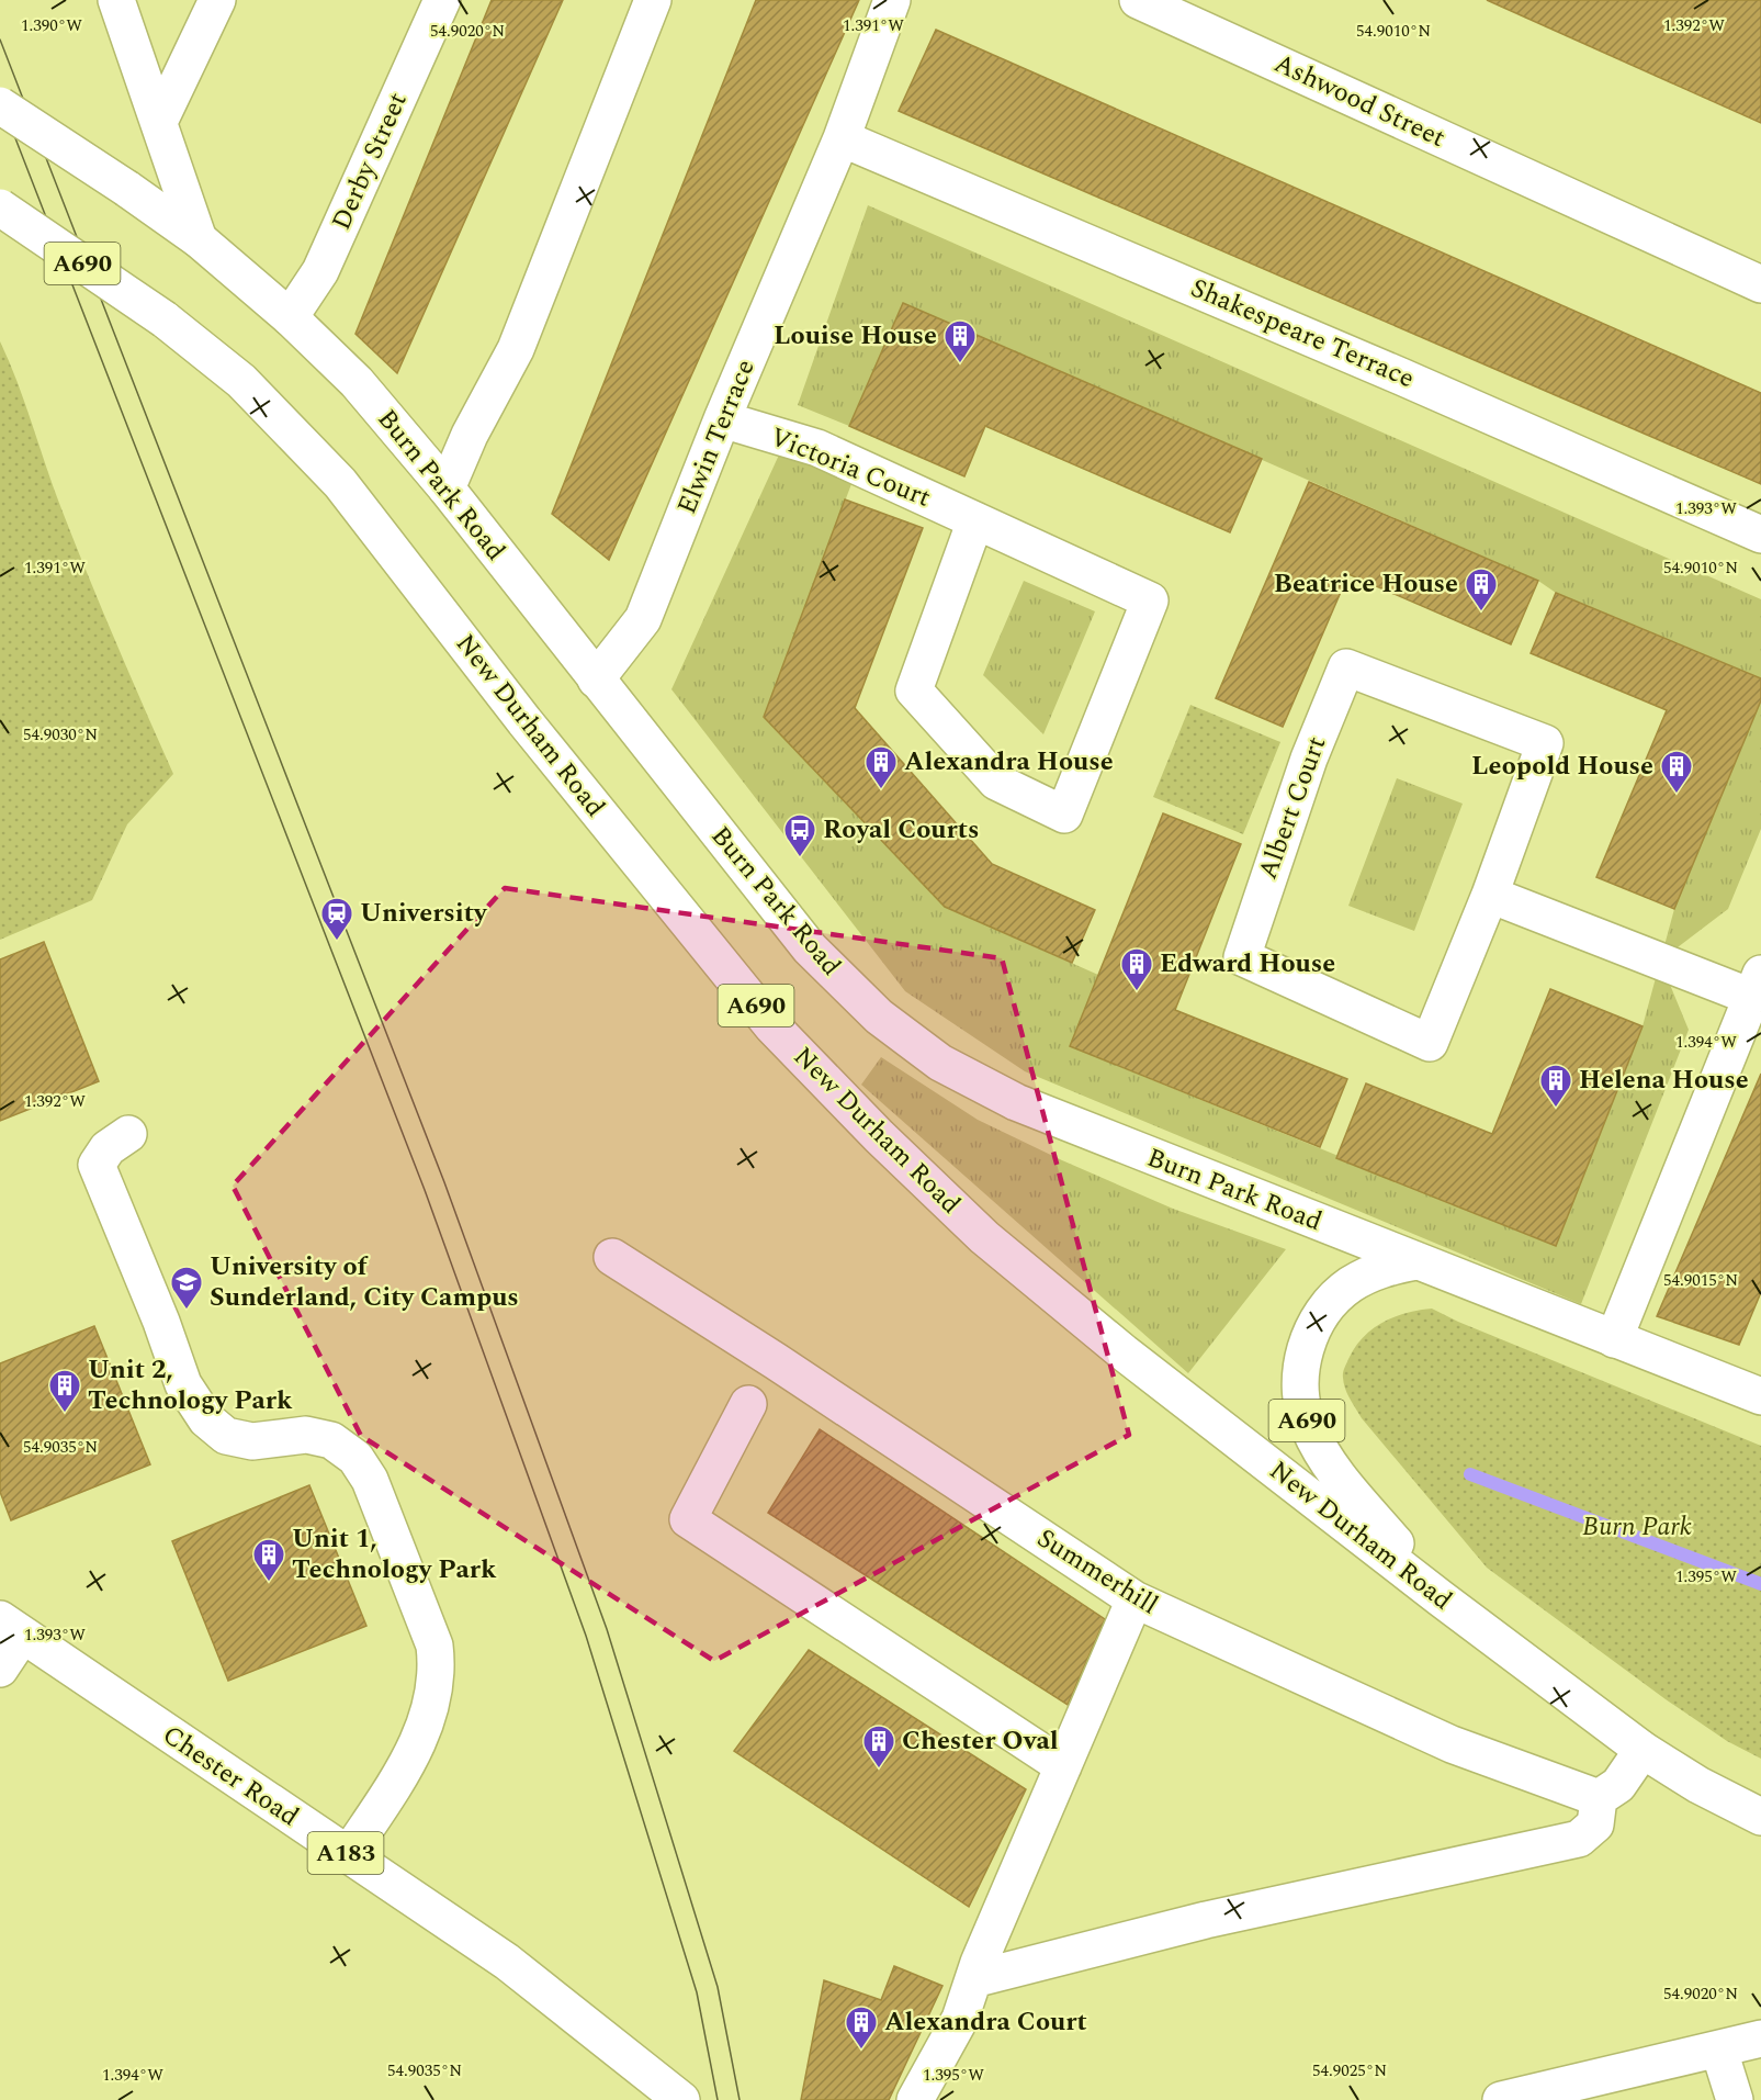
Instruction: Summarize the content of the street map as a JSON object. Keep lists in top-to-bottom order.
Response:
{
  "streets": {
    "main road": [
      "Ashwood Street",
      "Derby Street",
      "A690",
      "Shakespeare Terrace",
      "Elwin Terrace",
      "Victoria Court",
      "Burn Park Road",
      "New Durham Road",
      "Albert Court",
      "Summerhill",
      "Chester Road",
      "A183"
    ]
  },
  "crossings": [
    ["Derby Street", "Burn Park Road"],
    ["A690", "Burn Park Road"],
    ["A690", "New Durham Road"],
    ["Shakespeare Terrace", "Elwin Terrace"],
    ["Elwin Terrace", "Victoria Court"],
    ["Elwin Terrace", "Burn Park Road"]
  ],
  "parks": ["Burn Park"],
  "places": {
    "building": [
      "Louise House",
      "Beatrice House",
      "Alexandra House",
      "Leopold House",
      "Edward House",
      "Helena House",
      "Unit 2, Technology Park",
      "Unit 1, Technology Park",
      "Chester Oval",
      "Alexandra Court"
    ],
    "bus stop": ["Royal Courts"],
    "station": ["University"],
    "school or university": ["University of Sunderland, City Campus"]
  },
  "coordinates": [
    "1.390°W",
    "1.391°W",
    "1.392°W",
    "54.9020°N",
    "54.9010°N",
    "1.393°W",
    "54.9030°N",
    "1.394°W",
    "54.9015°N",
    "54.9035°N",
    "1.395°W",
    "54.9025°N"
  ]
}
